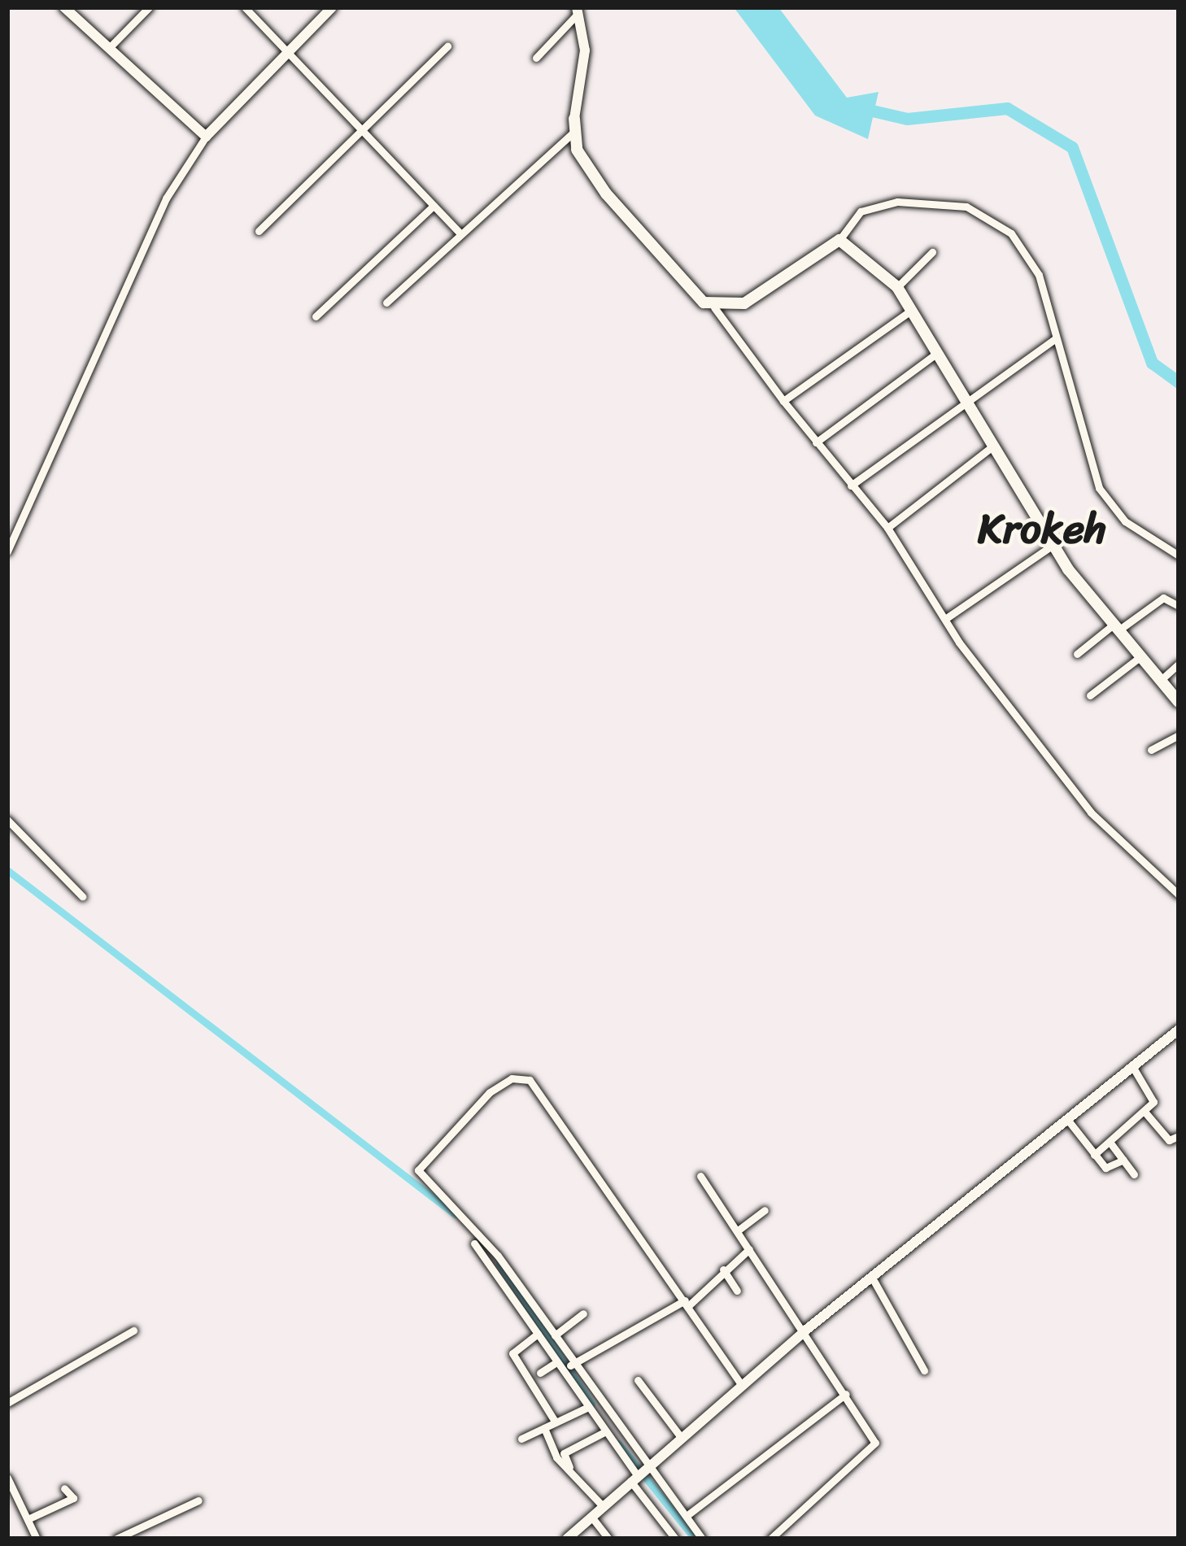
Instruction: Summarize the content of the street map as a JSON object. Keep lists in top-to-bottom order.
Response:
{
  "districts": ["Krokeh"]
}
